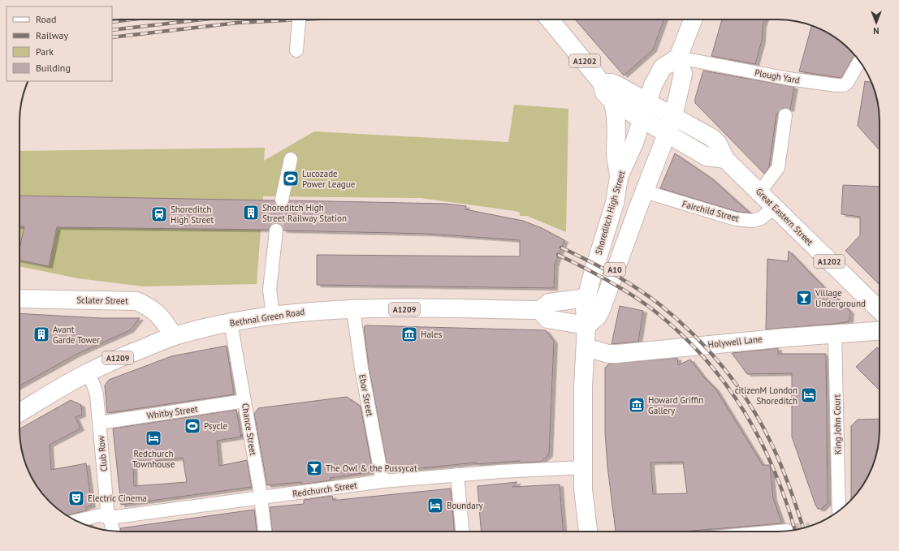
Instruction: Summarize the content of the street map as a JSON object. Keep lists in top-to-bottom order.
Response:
{
  "streets": {
    "main road": [
      "A1202",
      "Shoreditch High Street",
      "Great Eastern Street",
      "A10",
      "Sclater Street",
      "A1209",
      "Bethnal Green Road",
      "Holywell Lane"
    ],
    "street": [
      "Plough Yard",
      "Fairchild Street",
      "Ebor Street",
      "Whitby Street",
      "King John Court",
      "Chance Street",
      "Club Row",
      "Redchurch Street"
    ]
  },
  "crossings": [
    ["A1202", "Shoreditch High Street"],
    ["A1202", "Great Eastern Street"],
    ["A1202", "A10"],
    ["Plough Yard", "Shoreditch High Street"],
    ["Plough Yard", "A10"],
    ["Fairchild Street", "Great Eastern Street"],
    ["Fairchild Street", "A10"],
    ["Shoreditch High Street", "A10"],
    ["Shoreditch High Street", "Holywell Lane"],
    ["Shoreditch High Street", "Redchurch Street"],
    ["Great Eastern Street", "A10"],
    ["Sclater Street", "Bethnal Green Road"],
    ["Bethnal Green Road", "Ebor Street"],
    ["Bethnal Green Road", "Chance Street"],
    ["Bethnal Green Road", "Club Row"],
    ["Holywell Lane", "King John Court"],
    ["Ebor Street", "Redchurch Street"],
    ["Whitby Street", "Chance Street"],
    ["Whitby Street", "Club Row"],
    ["Chance Street", "Redchurch Street"],
    ["Club Row", "Redchurch Street"]
  ],
  "places": {
    "sports": ["Lucozade Power League", "Psycle"],
    "building": ["Shoreditch High Street Railway Station", "Avant Garde Tower"],
    "station": ["Shoreditch High Street"],
    "bar": ["Village Underground", "The Owl & the Pussycat"],
    "museum": ["Hales", "Howard Griffin Gallery"],
    "hotel": ["citizenM London Shoreditch", "Redchurch Townhouse", "Boundary"],
    "theatre": ["Electric Cinema"]
  },
  "legend": [
    "Road",
    "Railway",
    "Park",
    "Building"
  ],
  "north": "bottom"
}
